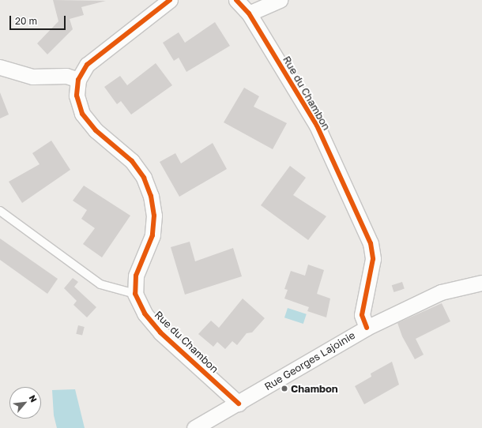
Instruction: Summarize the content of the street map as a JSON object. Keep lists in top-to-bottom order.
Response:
{
  "streets": {
    "street": ["Rue du Chambon", "Rue Georges Lajoinie"]
  },
  "crossings": [
    ["Rue du Chambon", "Rue Georges Lajoinie"]
  ],
  "places": ["Chambon"],
  "scale_bar": "20 m",
  "north": "top right"
}
